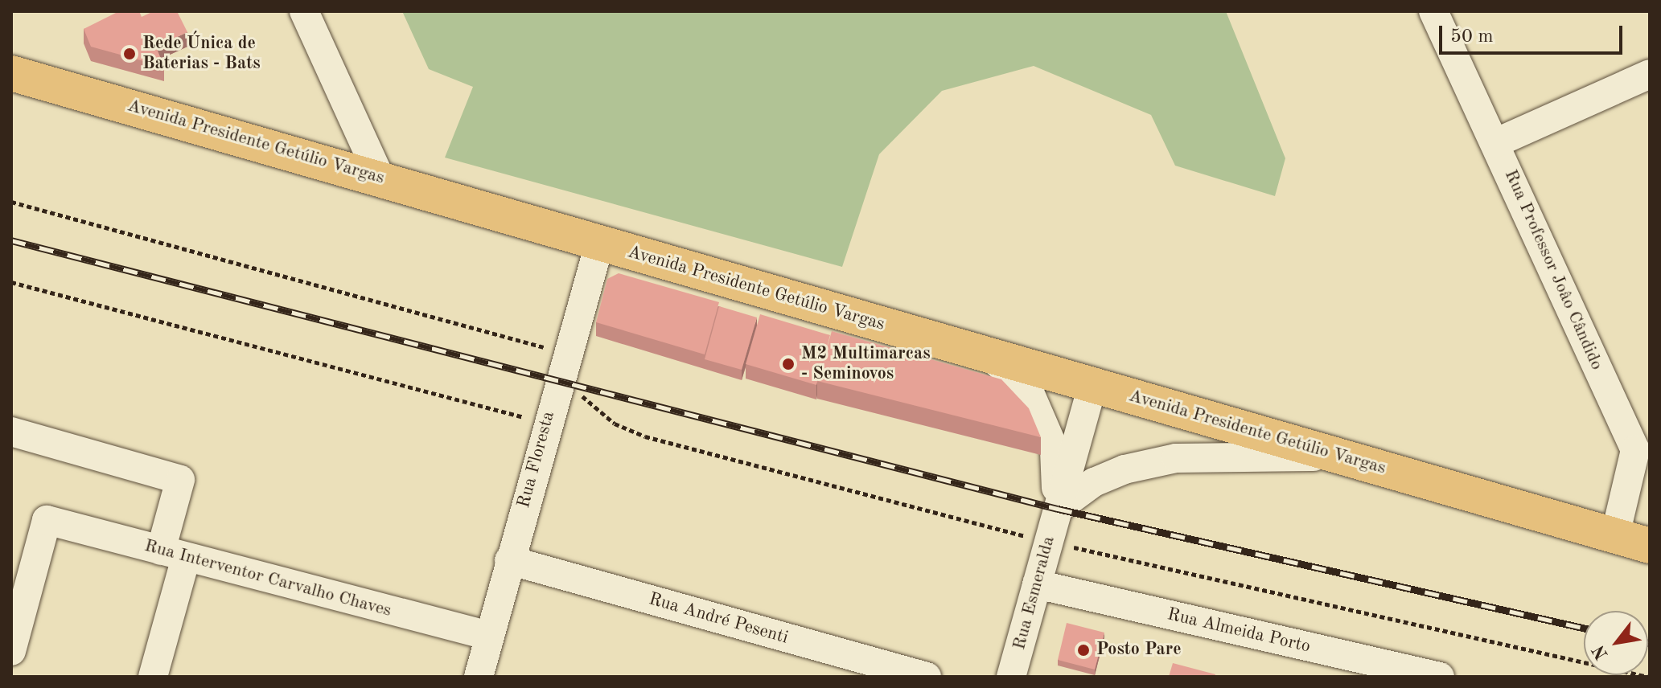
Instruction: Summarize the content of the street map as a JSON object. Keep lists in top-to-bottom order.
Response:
{
  "streets": {
    "main road": ["Avenida Presidente Getúlio Vargas"],
    "street": [
      "Rua Professor Joâo Cândido",
      "Rua Floresta",
      "Rua Interventor Carvalho Chaves",
      "Rua Esmeralda",
      "Rua André Pesenti",
      "Rua Almeida Porto"
    ]
  },
  "crossings": [
    ["Avenida Presidente Getúlio Vargas", "Rua Professor Joâo Cândido"],
    ["Avenida Presidente Getúlio Vargas", "Rua Floresta"],
    ["Avenida Presidente Getúlio Vargas", "Rua Esmeralda"],
    ["Rua Floresta", "Rua Interventor Carvalho Chaves"],
    ["Rua Floresta", "Rua André Pesenti"],
    ["Rua Esmeralda", "Rua Almeida Porto"]
  ],
  "places": ["Rede Única de Baterias - Bats", "M2 Multimarcas - Seminovos", "Posto Pare"],
  "scale_bar": "50 m",
  "north": "bottom left"
}
